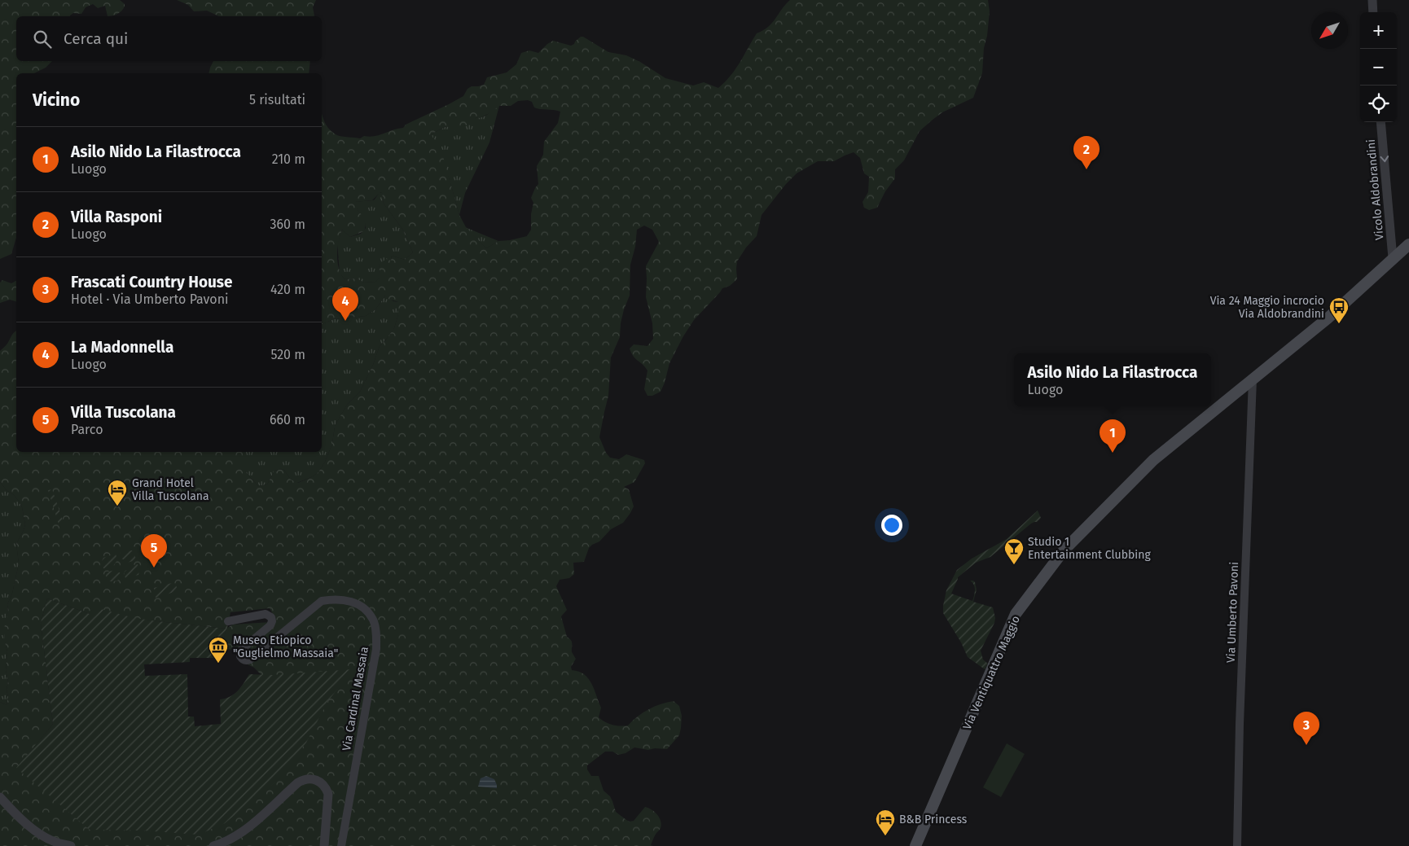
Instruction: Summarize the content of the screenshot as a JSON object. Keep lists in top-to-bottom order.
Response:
{
  "streets": {
    "main road": ["Via Ventiquattro Maggio"],
    "street": ["Vicolo Aldobrandini", "Via Umberto Pavoni", "Via Cardinal Massaia"]
  },
  "crossings": [
    ["Vicolo Aldobrandini", "Via Ventiquattro Maggio"],
    ["Via Umberto Pavoni", "Via Ventiquattro Maggio"]
  ],
  "one_way": ["Vicolo Aldobrandini"],
  "places": {
    "bus stop": ["Via 24 Maggio incrocio Via Aldobrandini"],
    "hotel": ["Grand Hotel Villa Tuscolana", "B&B Princess"],
    "bar": ["Studio 1 Entertainment Clubbing"],
    "museum": ["Museo Etiopico \"Guglielmo Massaia\""]
  },
  "north": "bottom left",
  "page": {
    "map_buttons": ["+", "−"],
    "search": "Cerca qui",
    "heading": ["Vicino", "5 risultati"],
    "list": [
      {
        "mark": "1",
        "name": "Asilo Nido La Filastrocca",
        "note": "Luogo",
        "value": "210 m"
      },
      {
        "mark": "2",
        "name": "Villa Rasponi",
        "note": "Luogo",
        "value": "360 m"
      },
      {
        "mark": "3",
        "name": "Frascati Country House",
        "note": "Hotel · Via Umberto Pavoni",
        "value": "420 m"
      },
      {
        "mark": "4",
        "name": "La Madonnella",
        "note": "Luogo",
        "value": "520 m"
      },
      {
        "mark": "5",
        "name": "Villa Tuscolana",
        "note": "Parco",
        "value": "660 m"
      }
    ],
    "pins": [
      "2",
      "4",
      "1",
      "5",
      "3"
    ],
    "popup": ["Asilo Nido La Filastrocca", "Luogo"]
  }
}
